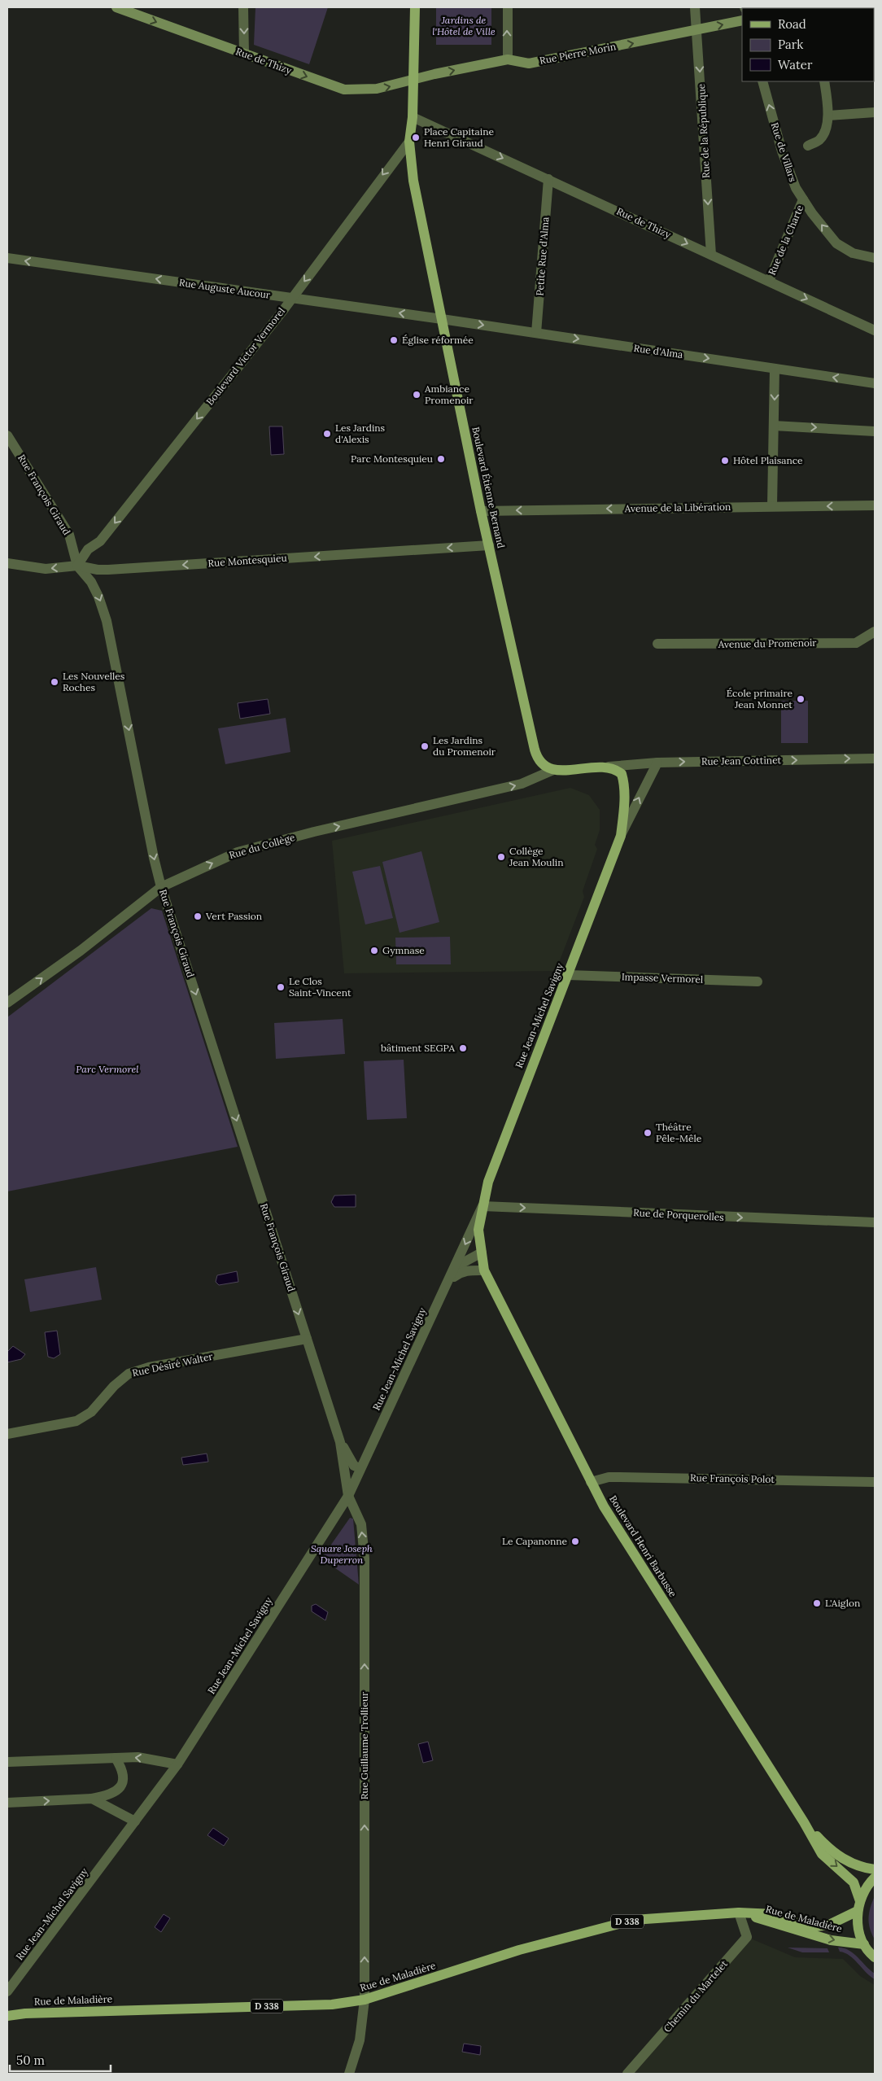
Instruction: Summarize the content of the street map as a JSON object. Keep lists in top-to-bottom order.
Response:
{
  "streets": {
    "main road": [
      "Boulevard Étienne Bernand",
      "Rue Jean-Michel Savigny",
      "Boulevard Henri Barbusse",
      "Rue de Maladière",
      "D 338"
    ],
    "street": [
      "Rue Pierre Morin",
      "Rue de Thizy",
      "Rue de la République",
      "Rue de Villars",
      "Rue de la Charte",
      "Petite Rue d'Alma",
      "Rue Auguste Aucour",
      "Rue d'Alma",
      "Boulevard Victor Vermorel",
      "Rue François Giraud",
      "Avenue de la Libération",
      "Rue Montesquieu",
      "Avenue du Promenoir",
      "Rue Jean Cottinet",
      "Rue du Collège",
      "Impasse Vermorel",
      "Rue de Porquerolles",
      "Rue Désiré Walter",
      "Rue François Polot",
      "Rue Guillaume Trollieur",
      "Chemin du Martelet"
    ]
  },
  "crossings": [
    ["Rue Pierre Morin", "Rue de Thizy"],
    ["Rue Pierre Morin", "Rue de la République"],
    ["Rue Pierre Morin", "Boulevard Étienne Bernand"],
    ["Rue de Thizy", "Rue de la République"],
    ["Rue de Thizy", "Rue de la Charte"],
    ["Rue de Thizy", "Petite Rue d'Alma"],
    ["Rue de Thizy", "Boulevard Étienne Bernand"],
    ["Rue de Villars", "Rue de la Charte"],
    ["Petite Rue d'Alma", "Rue d'Alma"],
    ["Rue Auguste Aucour", "Rue d'Alma"],
    ["Rue Auguste Aucour", "Boulevard Victor Vermorel"],
    ["Rue Auguste Aucour", "Boulevard Étienne Bernand"],
    ["Rue d'Alma", "Boulevard Étienne Bernand"],
    ["Boulevard Victor Vermorel", "Boulevard Étienne Bernand"],
    ["Boulevard Victor Vermorel", "Rue François Giraud"],
    ["Boulevard Victor Vermorel", "Rue Montesquieu"],
    ["Boulevard Étienne Bernand", "Avenue de la Libération"],
    ["Boulevard Étienne Bernand", "Rue Montesquieu"],
    ["Boulevard Étienne Bernand", "Rue du Collège"],
    ["Rue François Giraud", "Rue Montesquieu"],
    ["Rue François Giraud", "Rue du Collège"],
    ["Rue François Giraud", "Rue Jean-Michel Savigny"],
    ["Rue François Giraud", "Rue Désiré Walter"],
    ["Rue François Giraud", "Rue Guillaume Trollieur"],
    ["Rue Jean Cottinet", "Rue Jean-Michel Savigny"],
    ["Impasse Vermorel", "Rue Jean-Michel Savigny"],
    ["Rue Jean-Michel Savigny", "Rue de Porquerolles"],
    ["Rue Jean-Michel Savigny", "Boulevard Henri Barbusse"],
    ["Rue Jean-Michel Savigny", "Rue Guillaume Trollieur"],
    ["Rue François Polot", "Boulevard Henri Barbusse"],
    ["Boulevard Henri Barbusse", "Rue de Maladière"],
    ["Rue Guillaume Trollieur", "Rue de Maladière"],
    ["Rue de Maladière", "Chemin du Martelet"]
  ],
  "one_way": [
    "Rue Pierre Morin",
    "Rue de Thizy",
    "Rue de la République",
    "Rue de Villars",
    "Rue Auguste Aucour",
    "Boulevard Victor Vermorel",
    "Rue François Giraud",
    "Avenue de la Libération",
    "Rue Montesquieu",
    "Rue Jean Cottinet",
    "Rue du Collège",
    "Rue de Porquerolles",
    "Rue Guillaume Trollieur"
  ],
  "parks": ["Jardins de l'Hôtel de Ville", "Parc Vermorel", "Square Joseph Duperron"],
  "places": [
    "Place Capitaine Henri Giraud",
    "Église réformée",
    "Ambiance Promenoir",
    "Les Jardins d'Alexis",
    "Parc Montesquieu",
    "Hôtel Plaisance",
    "Les Nouvelles Roches",
    "École primaire Jean Monnet",
    "Les Jardins du Promenoir",
    "Collège Jean Moulin",
    "Vert Passion",
    "Gymnase",
    "Le Clos Saint-Vincent",
    "bâtiment SEGPA",
    "Théâtre Pêle-Mêle",
    "Le Capanonne",
    "L'Aiglon"
  ],
  "legend": ["Road", "Park", "Water"],
  "scale_bar": "50 m"
}
